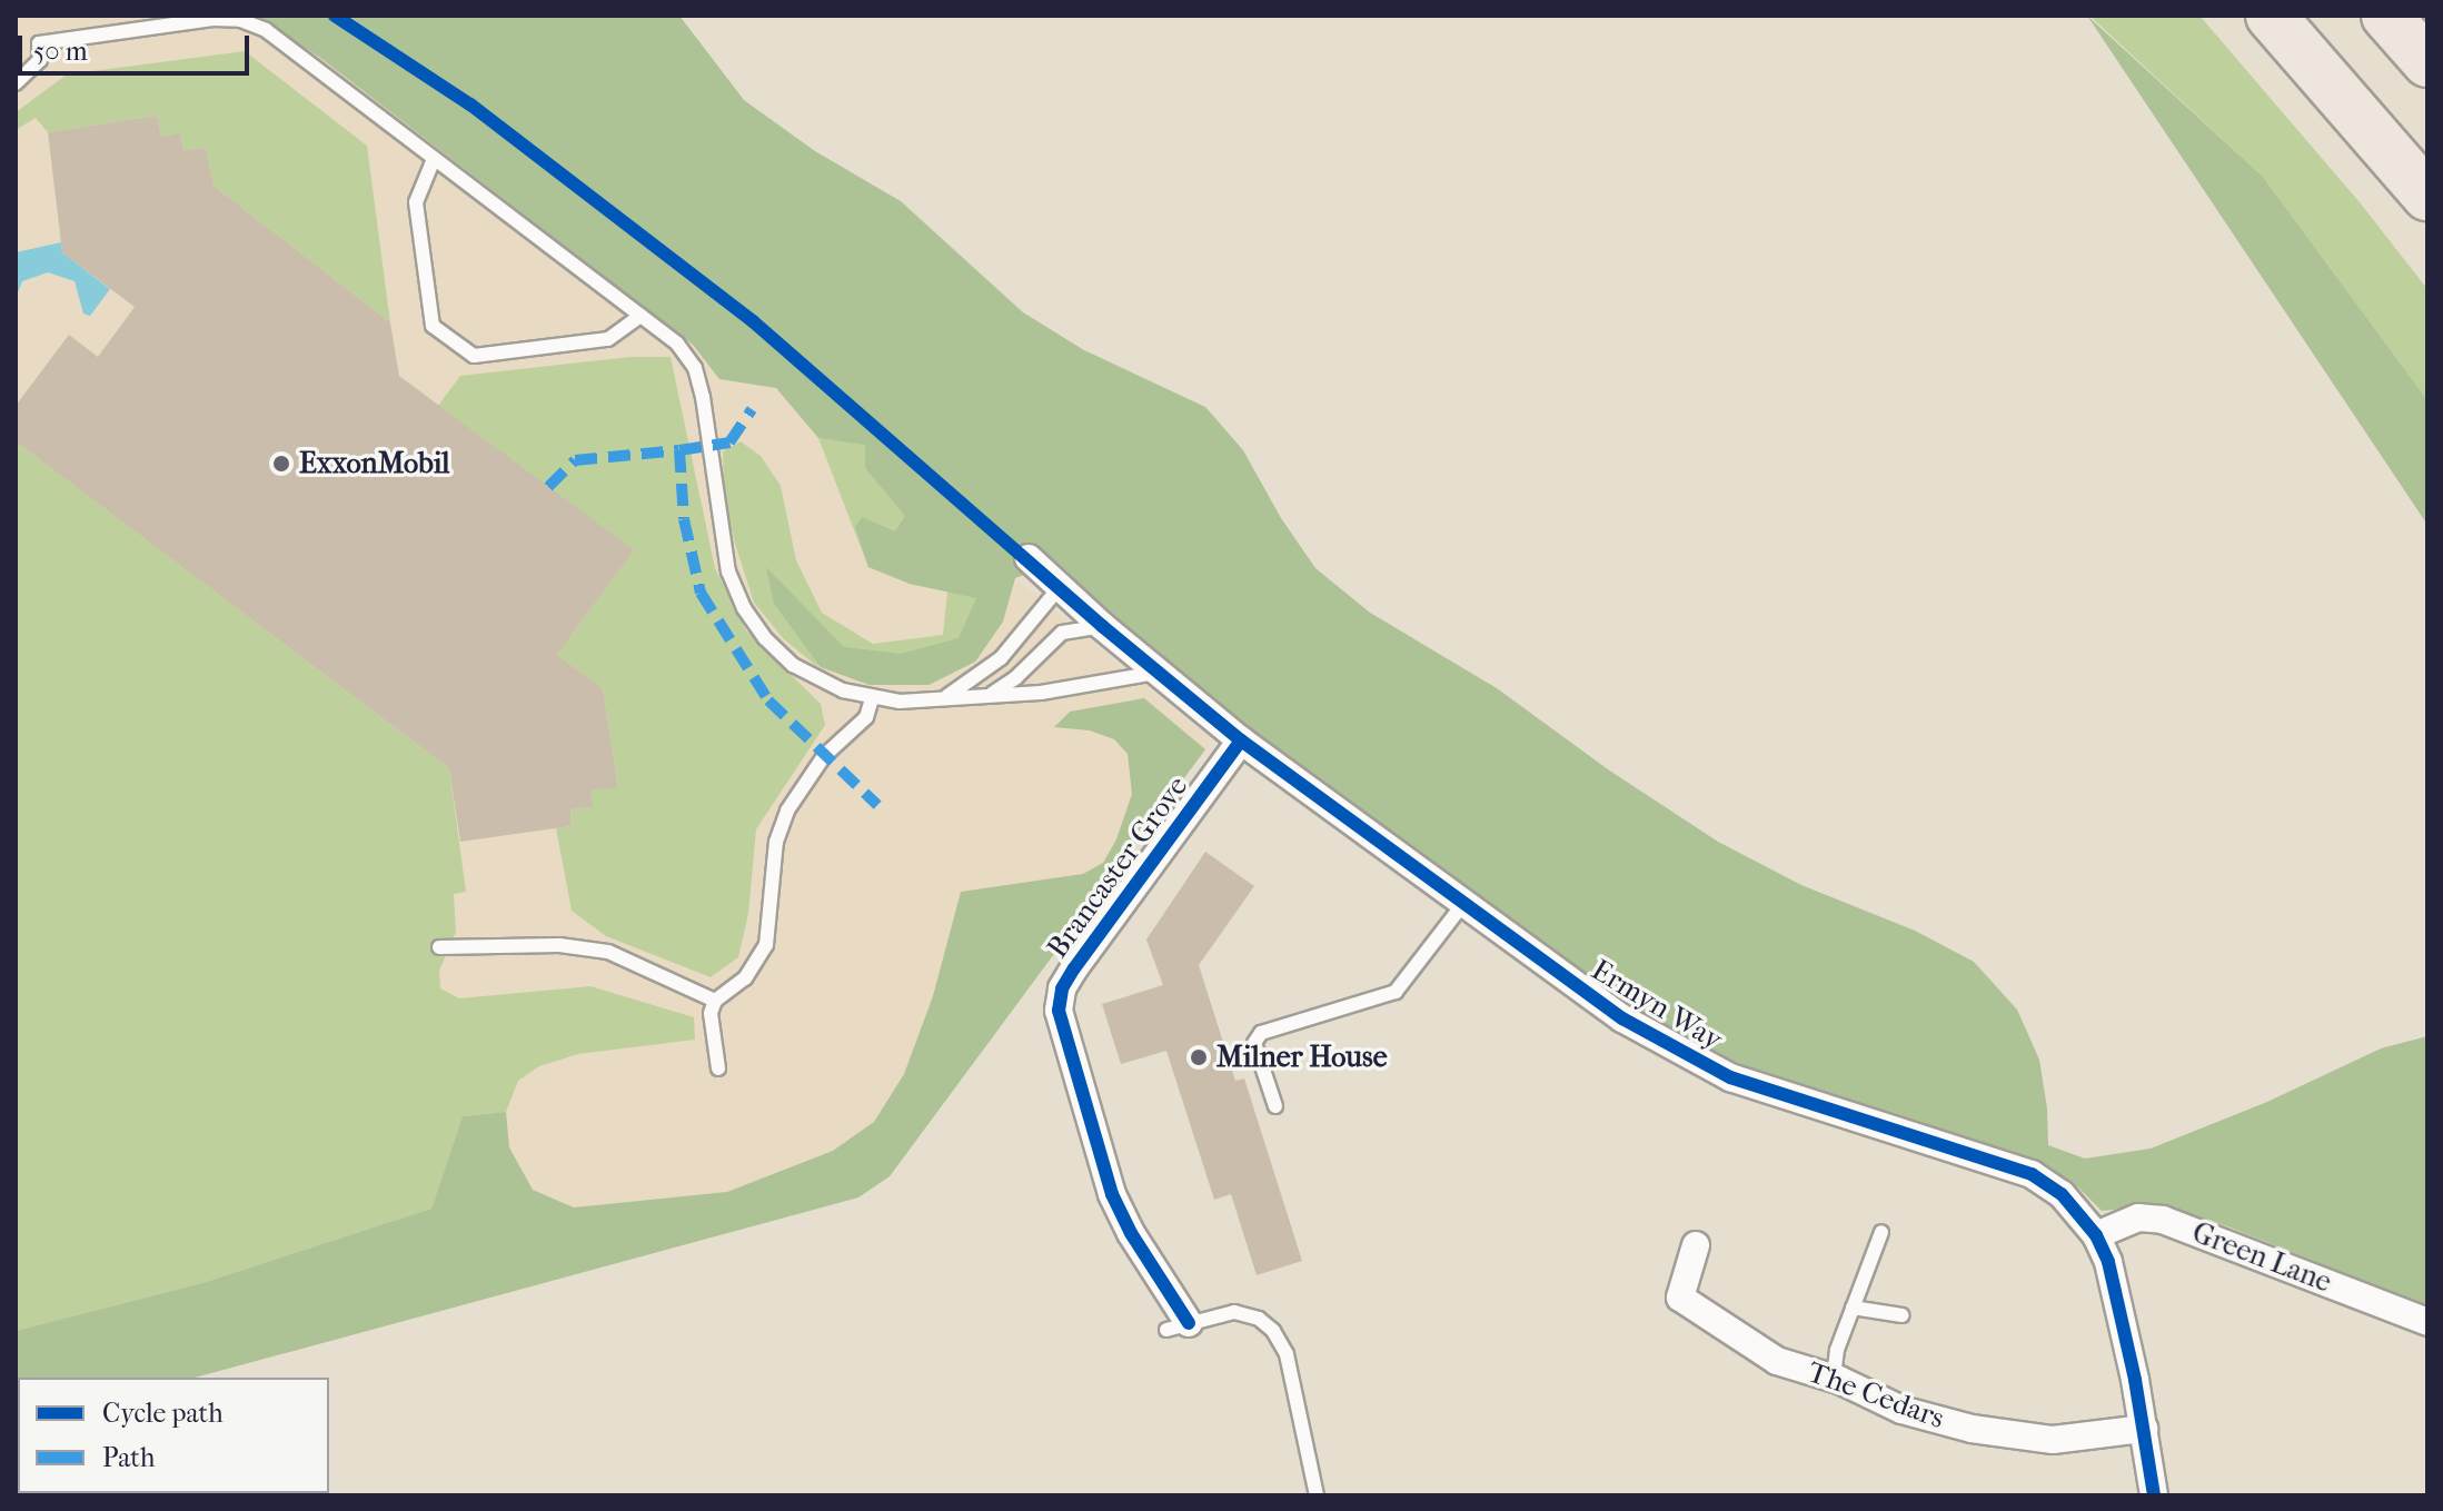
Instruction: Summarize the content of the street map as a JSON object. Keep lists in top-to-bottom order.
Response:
{
  "streets": {
    "street": [
      "Brancaster Grove",
      "Ermyn Way",
      "Green Lane",
      "The Cedars"
    ]
  },
  "crossings": [
    ["Brancaster Grove", "Ermyn Way"],
    ["Ermyn Way", "Green Lane"],
    ["Ermyn Way", "The Cedars"]
  ],
  "places": ["ExxonMobil", "Milner House"],
  "legend": ["Cycle path", "Path"],
  "scale_bar": "50 m"
}
